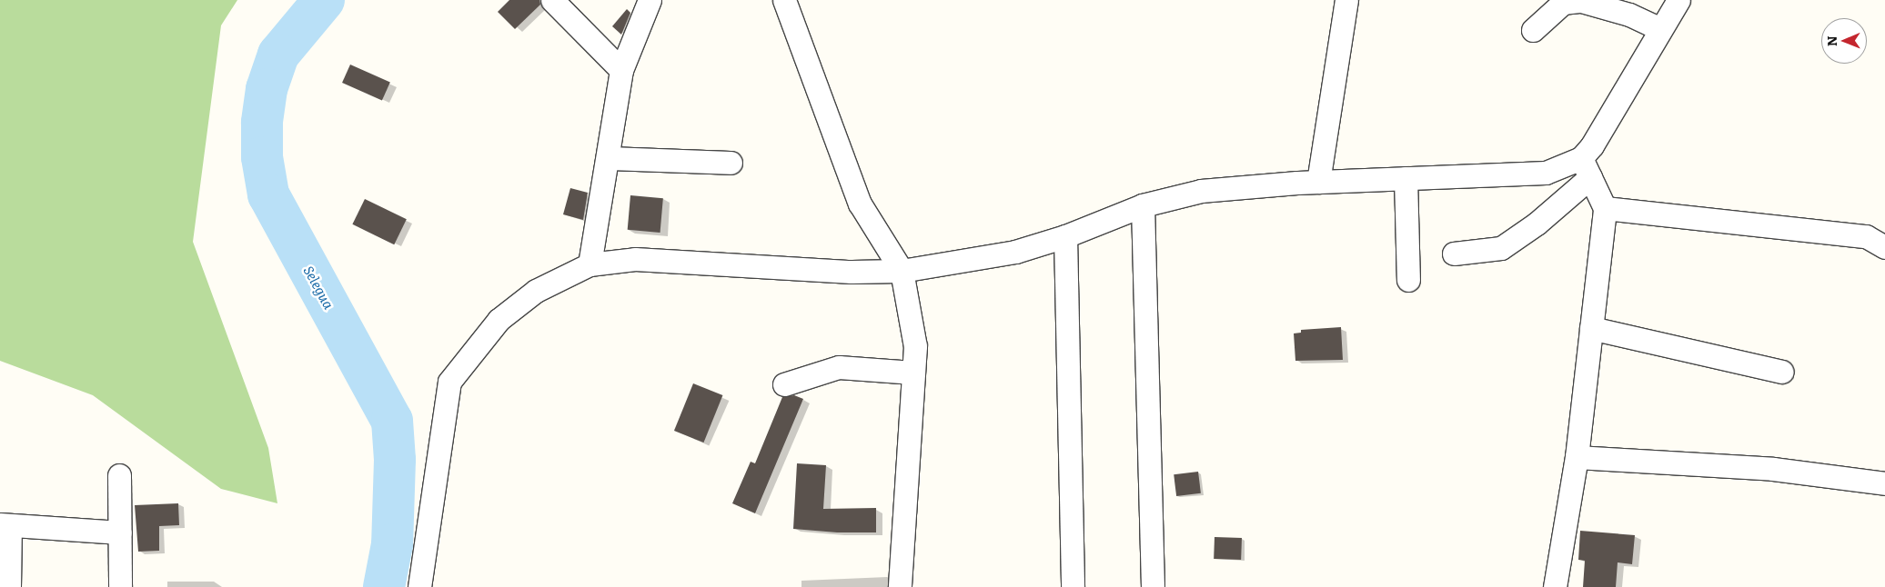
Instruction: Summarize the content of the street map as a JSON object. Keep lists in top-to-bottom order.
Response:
{
  "water": ["Selegua"],
  "north": "left"
}
